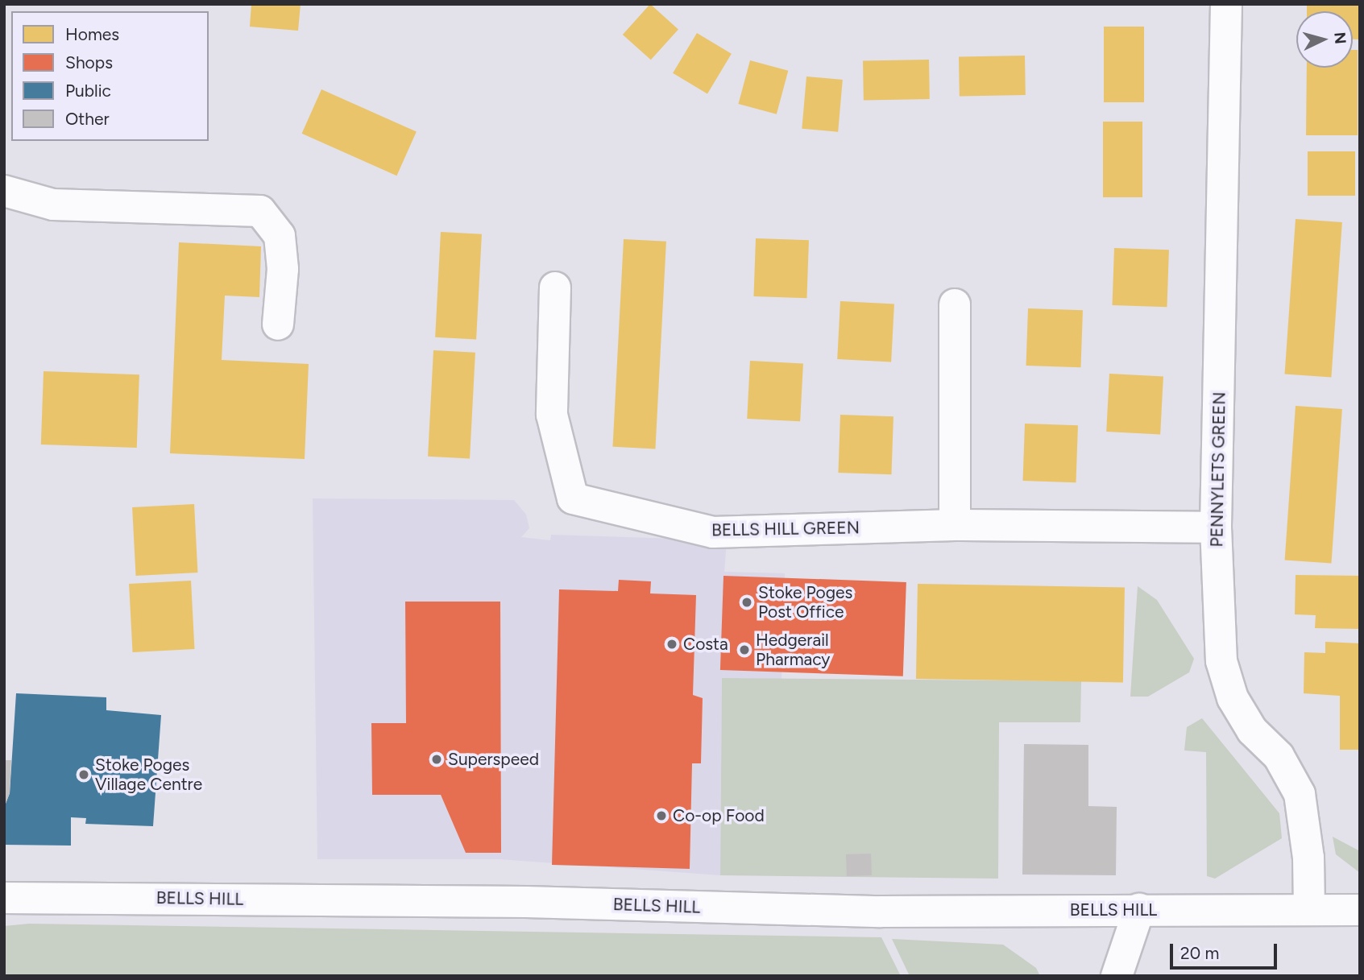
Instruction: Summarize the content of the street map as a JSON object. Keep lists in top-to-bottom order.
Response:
{
  "streets": {
    "street": ["PENNYLETS GREEN", "BELLS HILL GREEN", "BELLS HILL"]
  },
  "crossings": [
    ["PENNYLETS GREEN", "BELLS HILL GREEN"],
    ["PENNYLETS GREEN", "BELLS HILL"]
  ],
  "places": [
    "Stoke Poges Post Office",
    "Costa",
    "Hedgerail Pharmacy",
    "Superspeed",
    "Stoke Poges Village Centre",
    "Co-op Food"
  ],
  "legend": [
    "Homes",
    "Shops",
    "Public",
    "Other"
  ],
  "scale_bar": "20 m",
  "north": "right"
}
